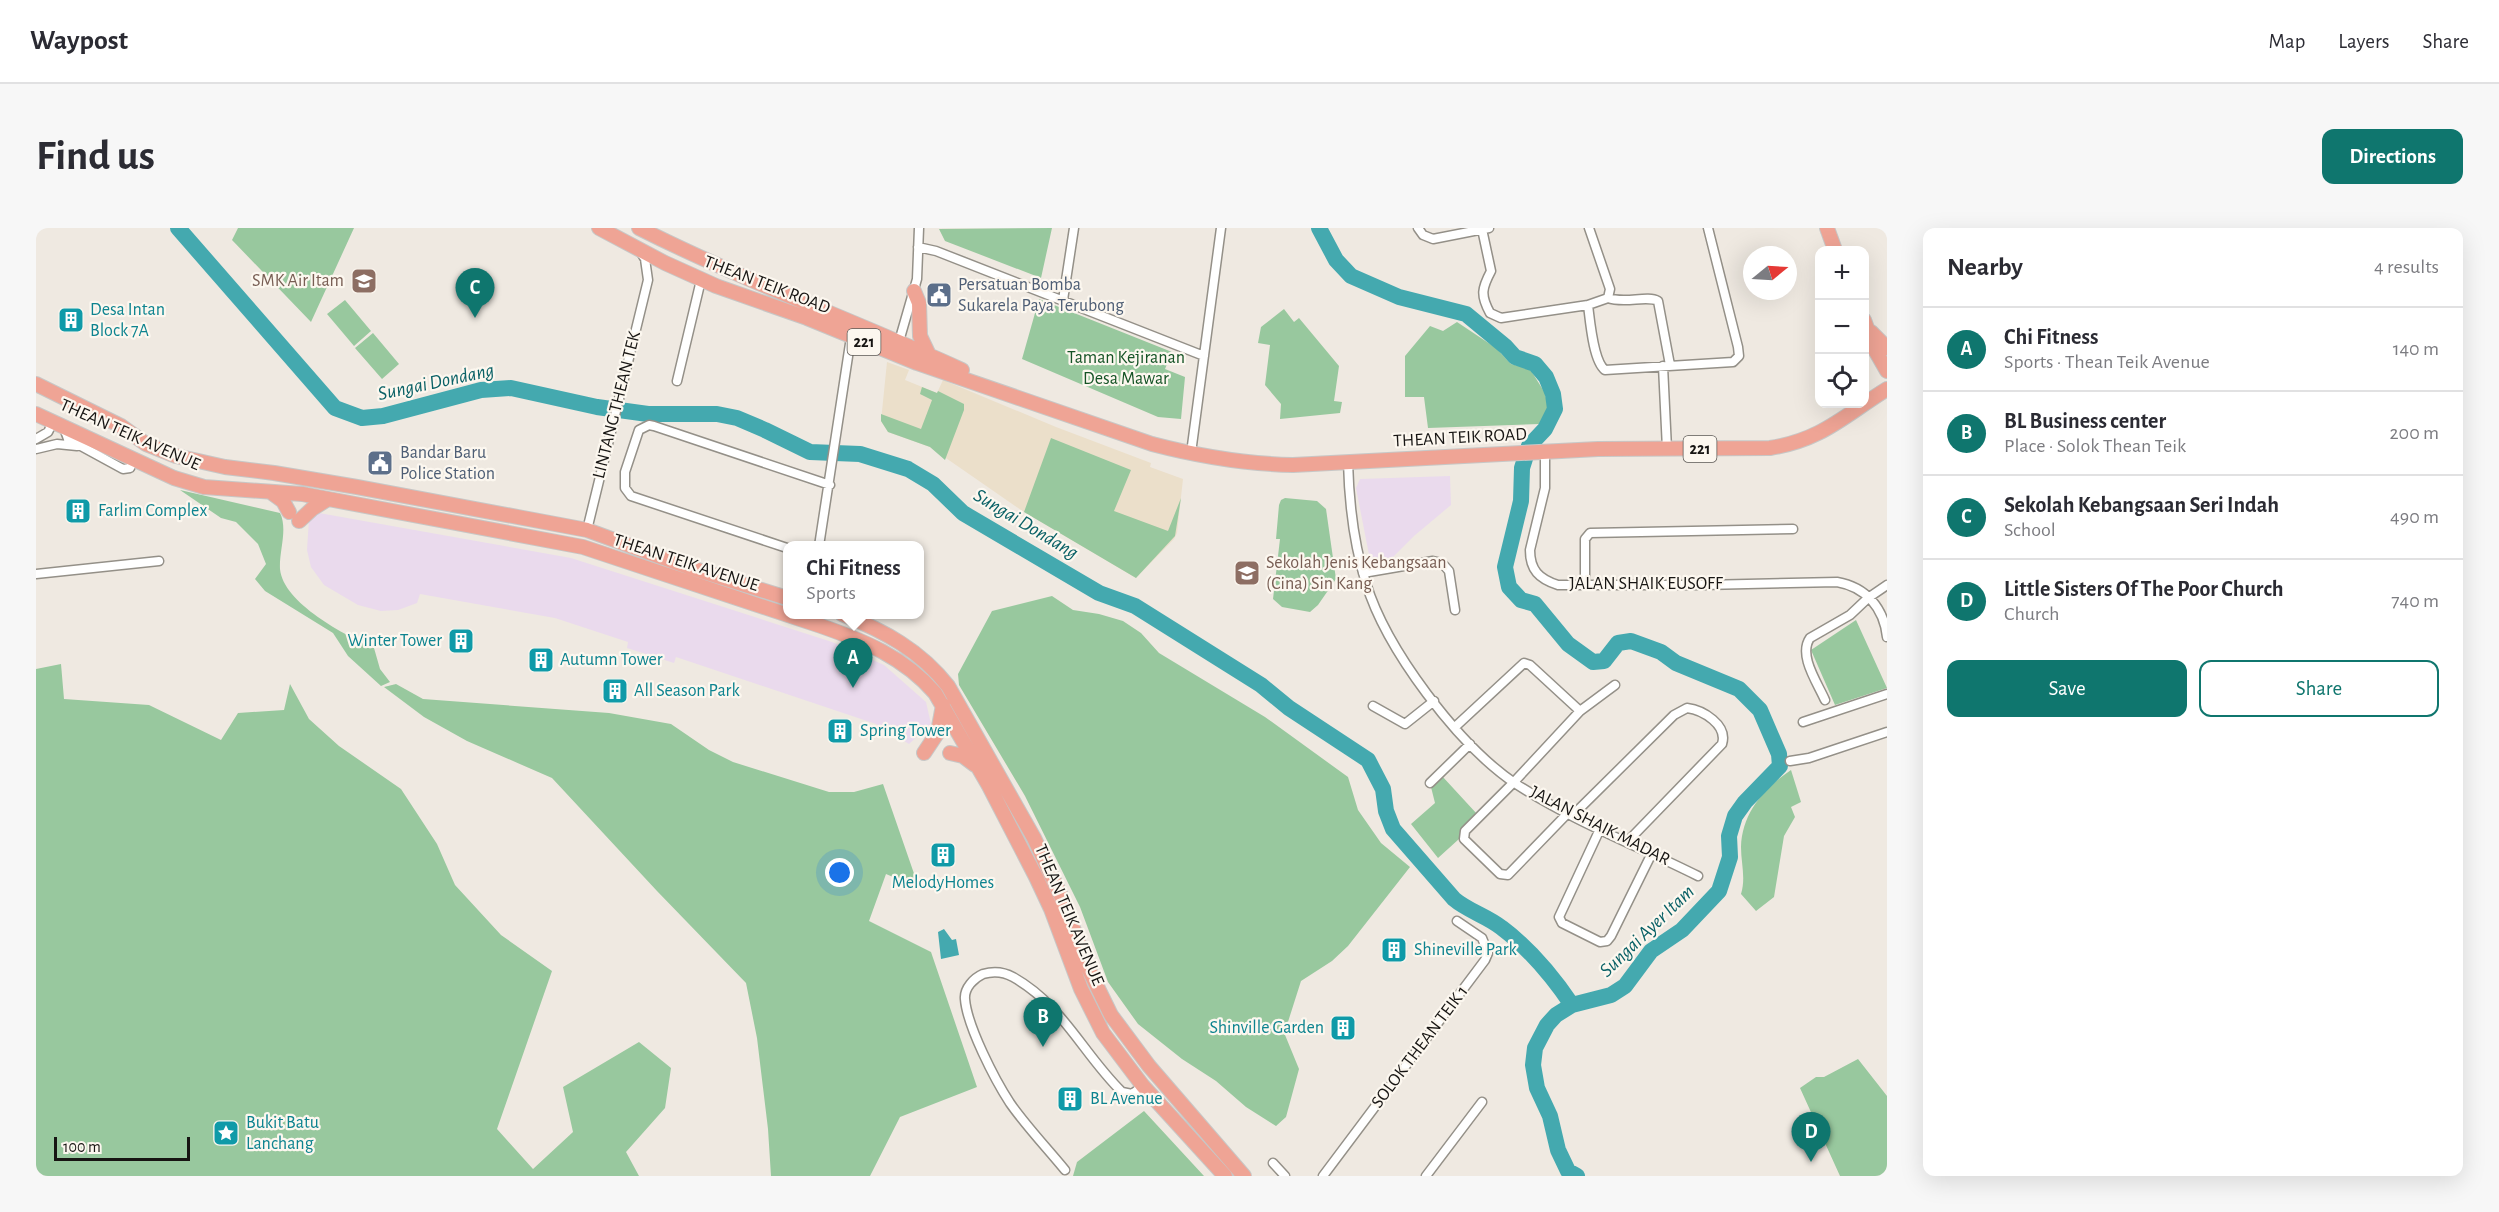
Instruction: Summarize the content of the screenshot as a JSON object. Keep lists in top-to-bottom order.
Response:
{
  "streets": {
    "main road": ["THEAN TEIK ROAD", "221", "THEAN TEIK AVENUE"],
    "street": [
      "LINTANG THEAN TEK",
      "JALAN SHAIK EUSOFF",
      "JALAN SHAIK MADAR",
      "SOLOK THEAN TEIK 1"
    ]
  },
  "crossings": [
    ["THEAN TEIK ROAD", "LINTANG THEAN TEK"],
    ["THEAN TEIK ROAD", "JALAN SHAIK EUSOFF"],
    ["THEAN TEIK ROAD", "JALAN SHAIK MADAR"],
    ["LINTANG THEAN TEK", "THEAN TEIK AVENUE"]
  ],
  "water": ["Sungai Dondang", "Sungai Ayer Itam"],
  "parks": ["Taman Kejiranan Desa Mawar"],
  "places": {
    "school or university": ["SMK Air Itam", "Sekolah Jenis Kebangsaan (Cina) Sin Kang"],
    "public building": ["Persatuan Bomba Sukarela Paya Terubong", "Bandar Baru Police Station"],
    "building": [
      "Desa Intan Block 7A",
      "Farlim Complex",
      "Winter Tower",
      "Autumn Tower",
      "All Season Park",
      "Spring Tower",
      "MelodyHomes",
      "Shineville Park",
      "Shinville Garden",
      "BL Avenue"
    ],
    "place": ["Bukit Batu Lanchang"]
  },
  "scale_bar": "100 m",
  "north": "right",
  "page": {
    "header": "Waypost",
    "nav": ["Map", "Layers", "Share"],
    "buttons": [
      "Directions",
      ["Save", "Share"]
    ],
    "title": "Find us",
    "heading": ["Nearby", "4 results"],
    "map_buttons": ["+", "−"],
    "pins": [
      "C",
      "A",
      "B",
      "D"
    ],
    "list": [
      {
        "mark": "A",
        "name": "Chi Fitness",
        "note": "Sports · Thean Teik Avenue",
        "value": "140 m"
      },
      {
        "mark": "B",
        "name": "BL Business center",
        "note": "Place · Solok Thean Teik",
        "value": "200 m"
      },
      {
        "mark": "C",
        "name": "Sekolah Kebangsaan Seri Indah",
        "note": "School",
        "value": "490 m"
      },
      {
        "mark": "D",
        "name": "Little Sisters Of The Poor Church",
        "note": "Church",
        "value": "740 m"
      }
    ],
    "popup": ["Chi Fitness", "Sports"],
    "scale": "100 m"
  }
}
